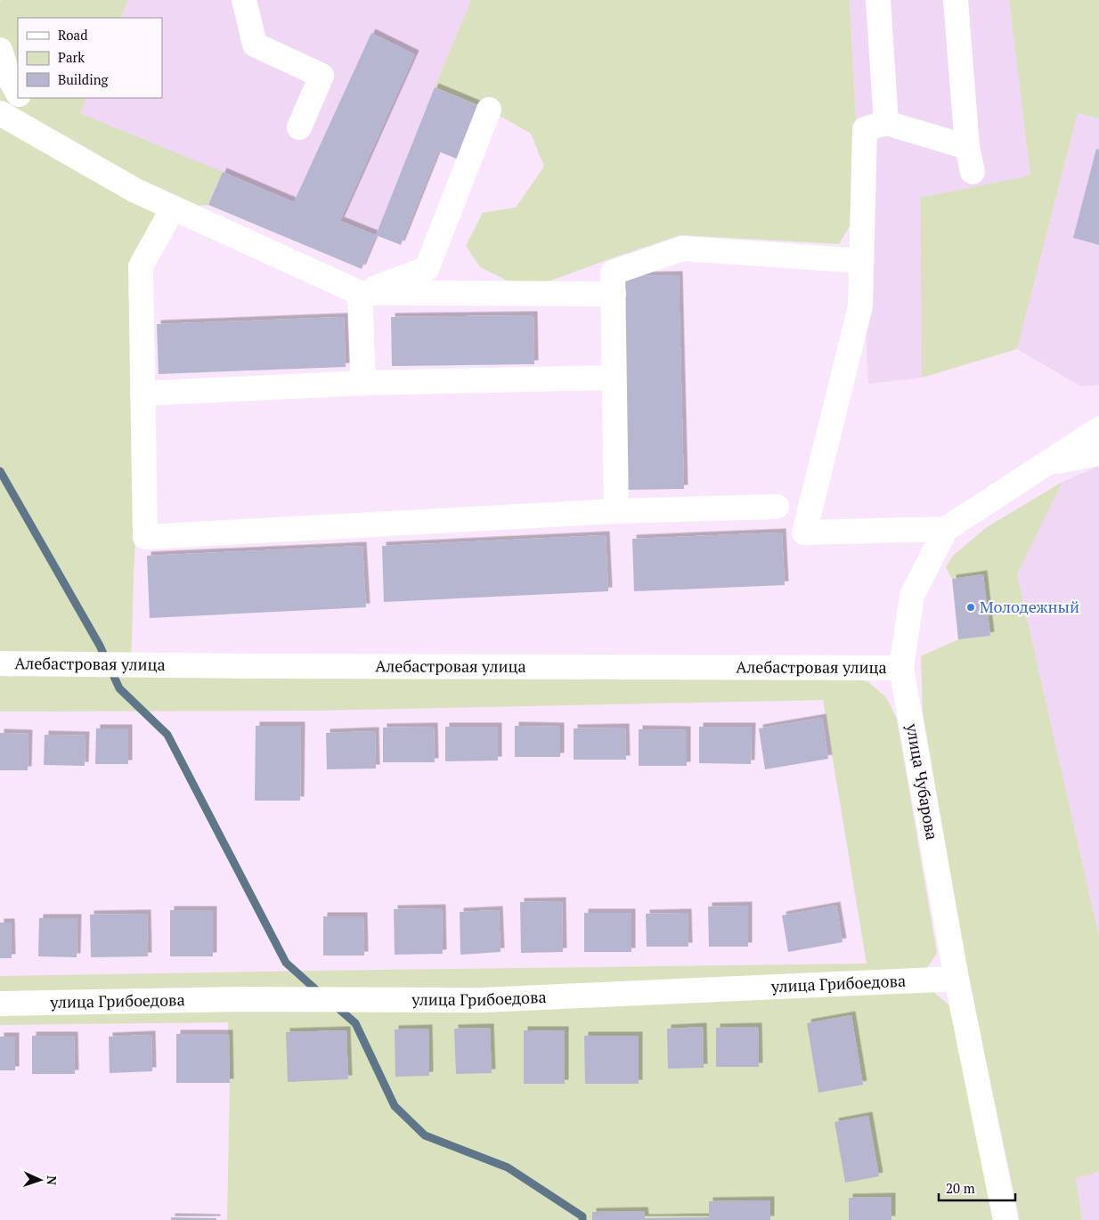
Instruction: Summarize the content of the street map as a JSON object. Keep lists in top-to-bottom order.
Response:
{
  "streets": {
    "street": ["Алебастровая улица", "улица Чубарова", "улица Грибоедова"]
  },
  "crossings": [
    ["Алебастровая улица", "улица Чубарова"],
    ["улица Чубарова", "улица Грибоедова"]
  ],
  "places": ["Молодежный"],
  "legend": ["Road", "Park", "Building"],
  "scale_bar": "20 m",
  "north": "right"
}
